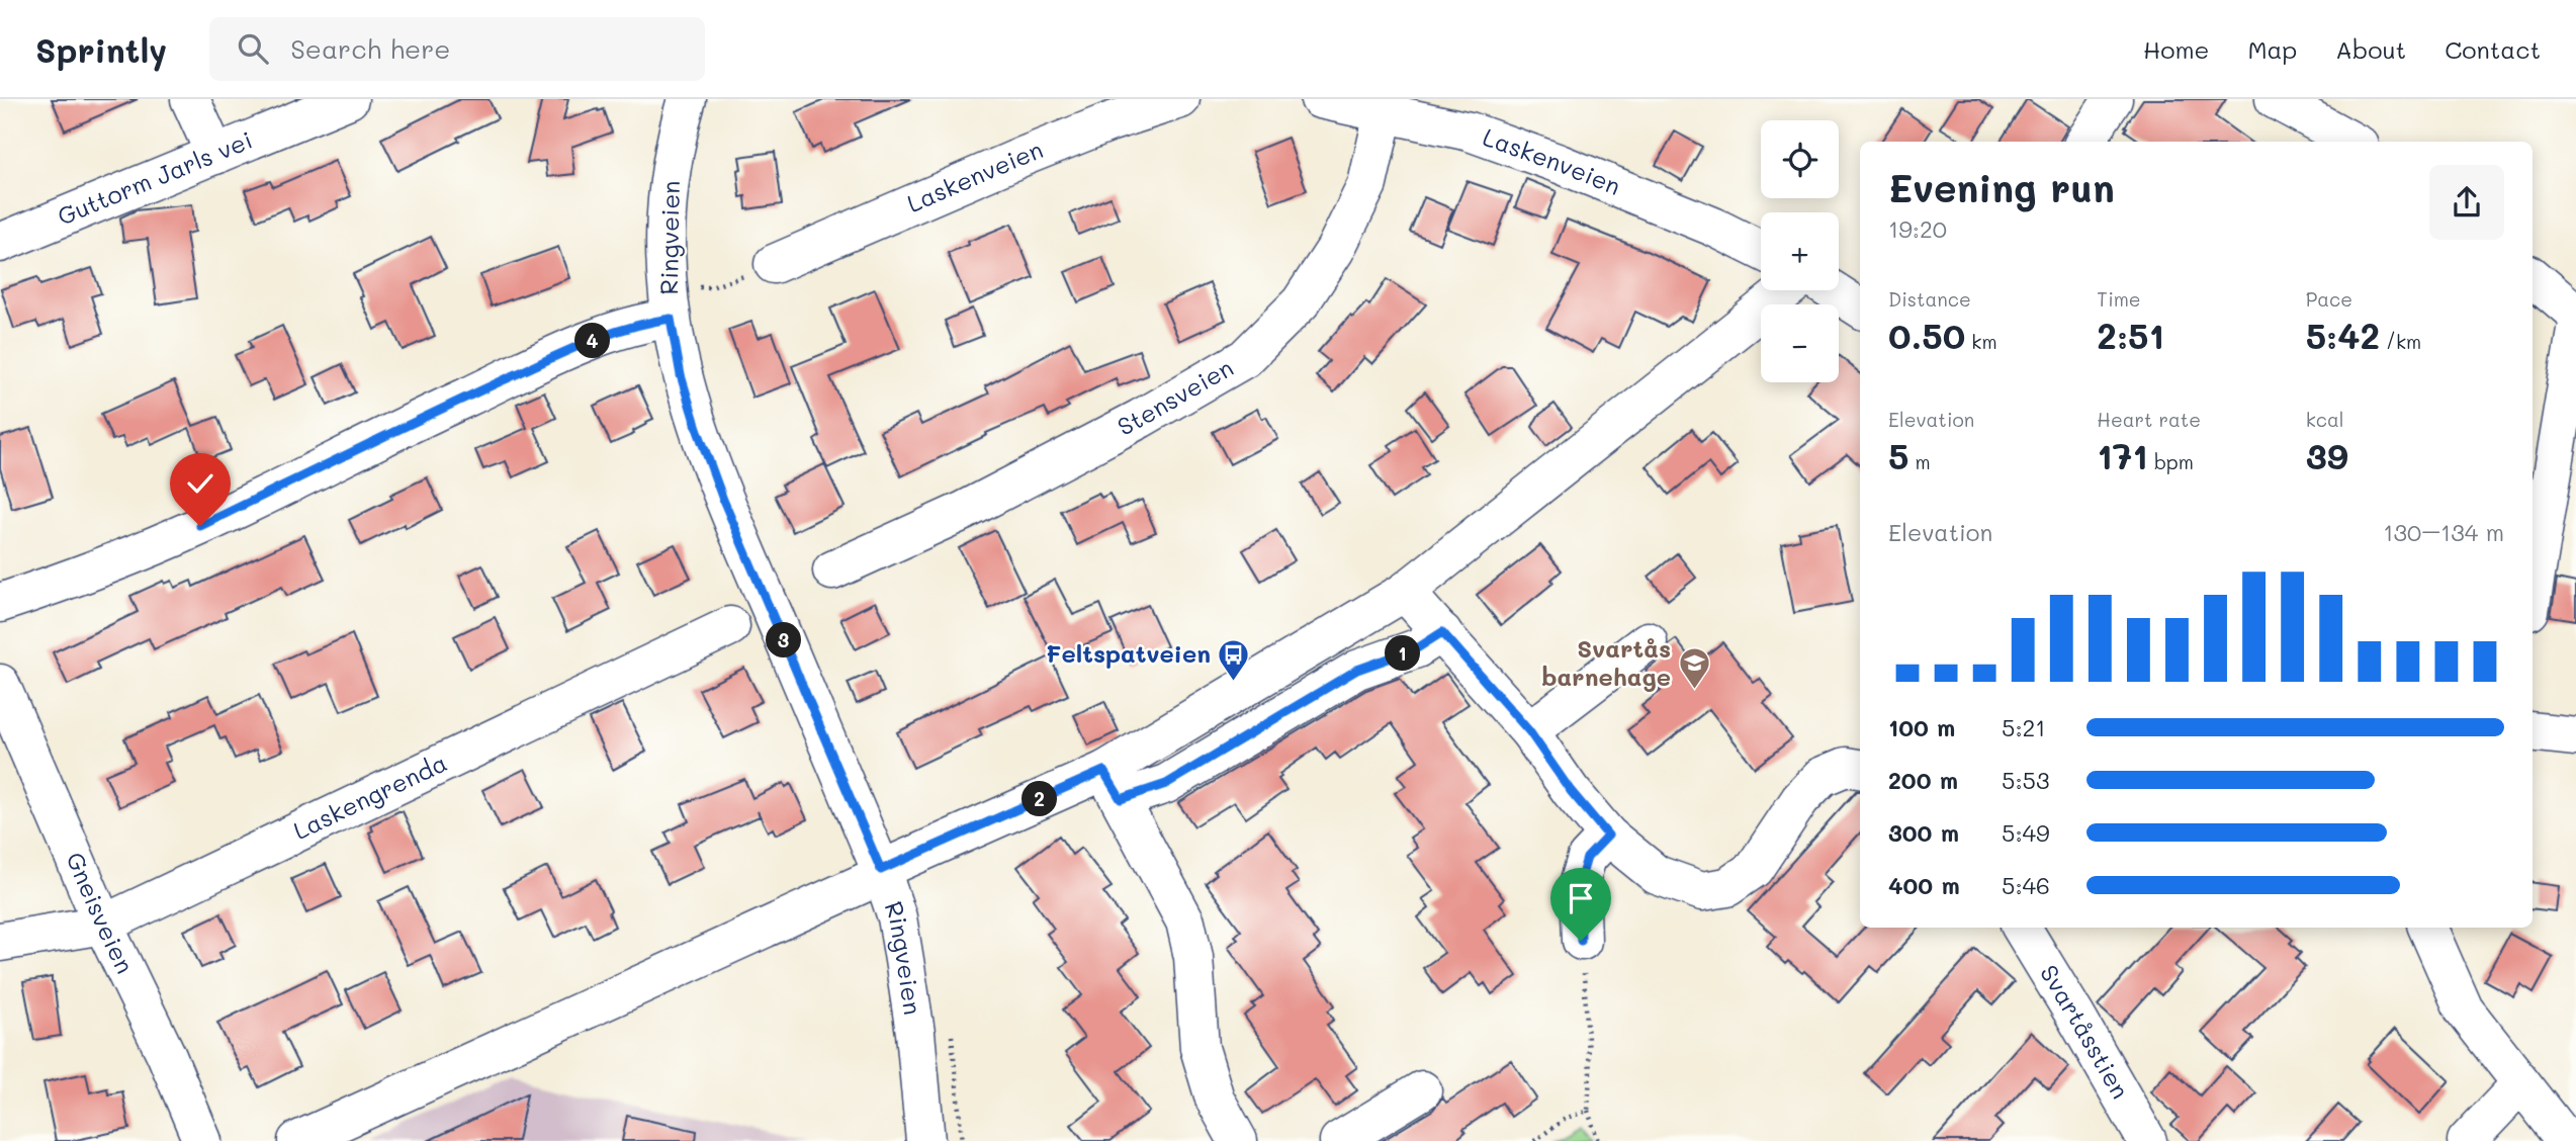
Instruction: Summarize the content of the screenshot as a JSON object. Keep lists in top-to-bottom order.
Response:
{
  "streets": {
    "street": [
      "Laskenveien",
      "Guttorm Jarls vei",
      "Ringveien",
      "Stensveien",
      "Laskengrenda",
      "Gneisveien",
      "Svartåsstien"
    ]
  },
  "crossings": [
    ["Laskenveien", "Stensveien"],
    ["Laskengrenda", "Gneisveien"]
  ],
  "places": {
    "bus stop": ["Feltspatveien"],
    "school or university": ["Svartås barnehage"]
  },
  "page": {
    "header": "Sprintly",
    "search": "Search here",
    "nav": [
      "Home",
      "Map",
      "About",
      "Contact"
    ],
    "map_buttons": ["+", "−"],
    "heading": ["Evening run", "19:20"],
    "stats": [
      ["Distance", "0.50 km"],
      ["Time", "2:51"],
      ["Pace", "5:42 /km"],
      ["Elevation", "5 m"],
      ["Heart rate", "171 bpm"],
      ["kcal", "39"]
    ],
    "pins": [
      "4",
      "3",
      "1",
      "2"
    ],
    "chart": ["Elevation", "130–134 m"],
    "list": [
      {
        "name": "100 m",
        "note": "5:21"
      },
      {
        "name": "200 m",
        "note": "5:53"
      },
      {
        "name": "300 m",
        "note": "5:49"
      },
      {
        "name": "400 m",
        "note": "5:46"
      }
    ]
  }
}
